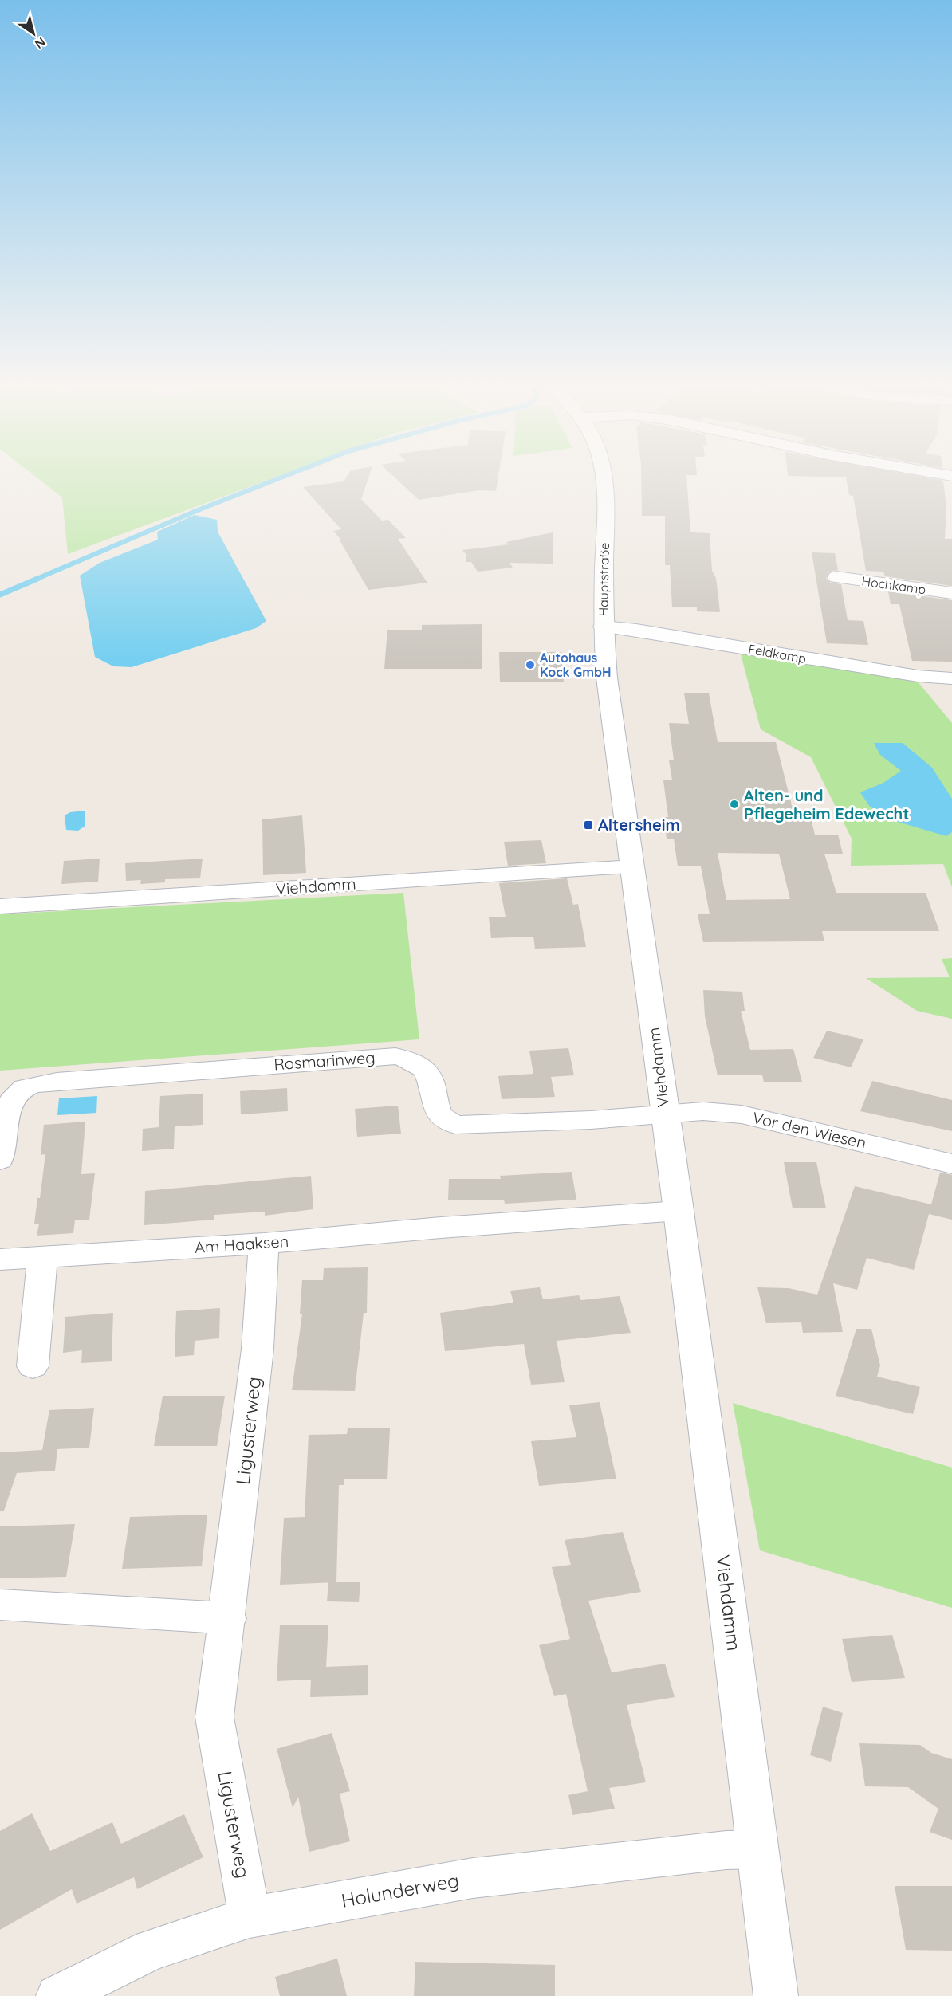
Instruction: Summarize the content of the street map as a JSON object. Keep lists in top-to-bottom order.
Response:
{
  "streets": {
    "main road": ["Hauptstraße", "Viehdamm"],
    "street": [
      "Hochkamp",
      "Feldkamp",
      "Rosmarinweg",
      "Vor den Wiesen",
      "Am Haaksen",
      "Ligusterweg",
      "Holunderweg"
    ]
  },
  "crossings": [
    ["Hauptstraße", "Feldkamp"],
    ["Hauptstraße", "Viehdamm"],
    ["Viehdamm", "Rosmarinweg"],
    ["Viehdamm", "Vor den Wiesen"],
    ["Viehdamm", "Am Haaksen"],
    ["Viehdamm", "Holunderweg"],
    ["Rosmarinweg", "Vor den Wiesen"],
    ["Am Haaksen", "Ligusterweg"],
    ["Ligusterweg", "Holunderweg"]
  ],
  "places": {
    "other": ["Autohaus Kock GmbH", "Alten- und Pflegeheim Edewecht"],
    "transit": ["Altersheim"]
  },
  "north": "bottom right"
}
